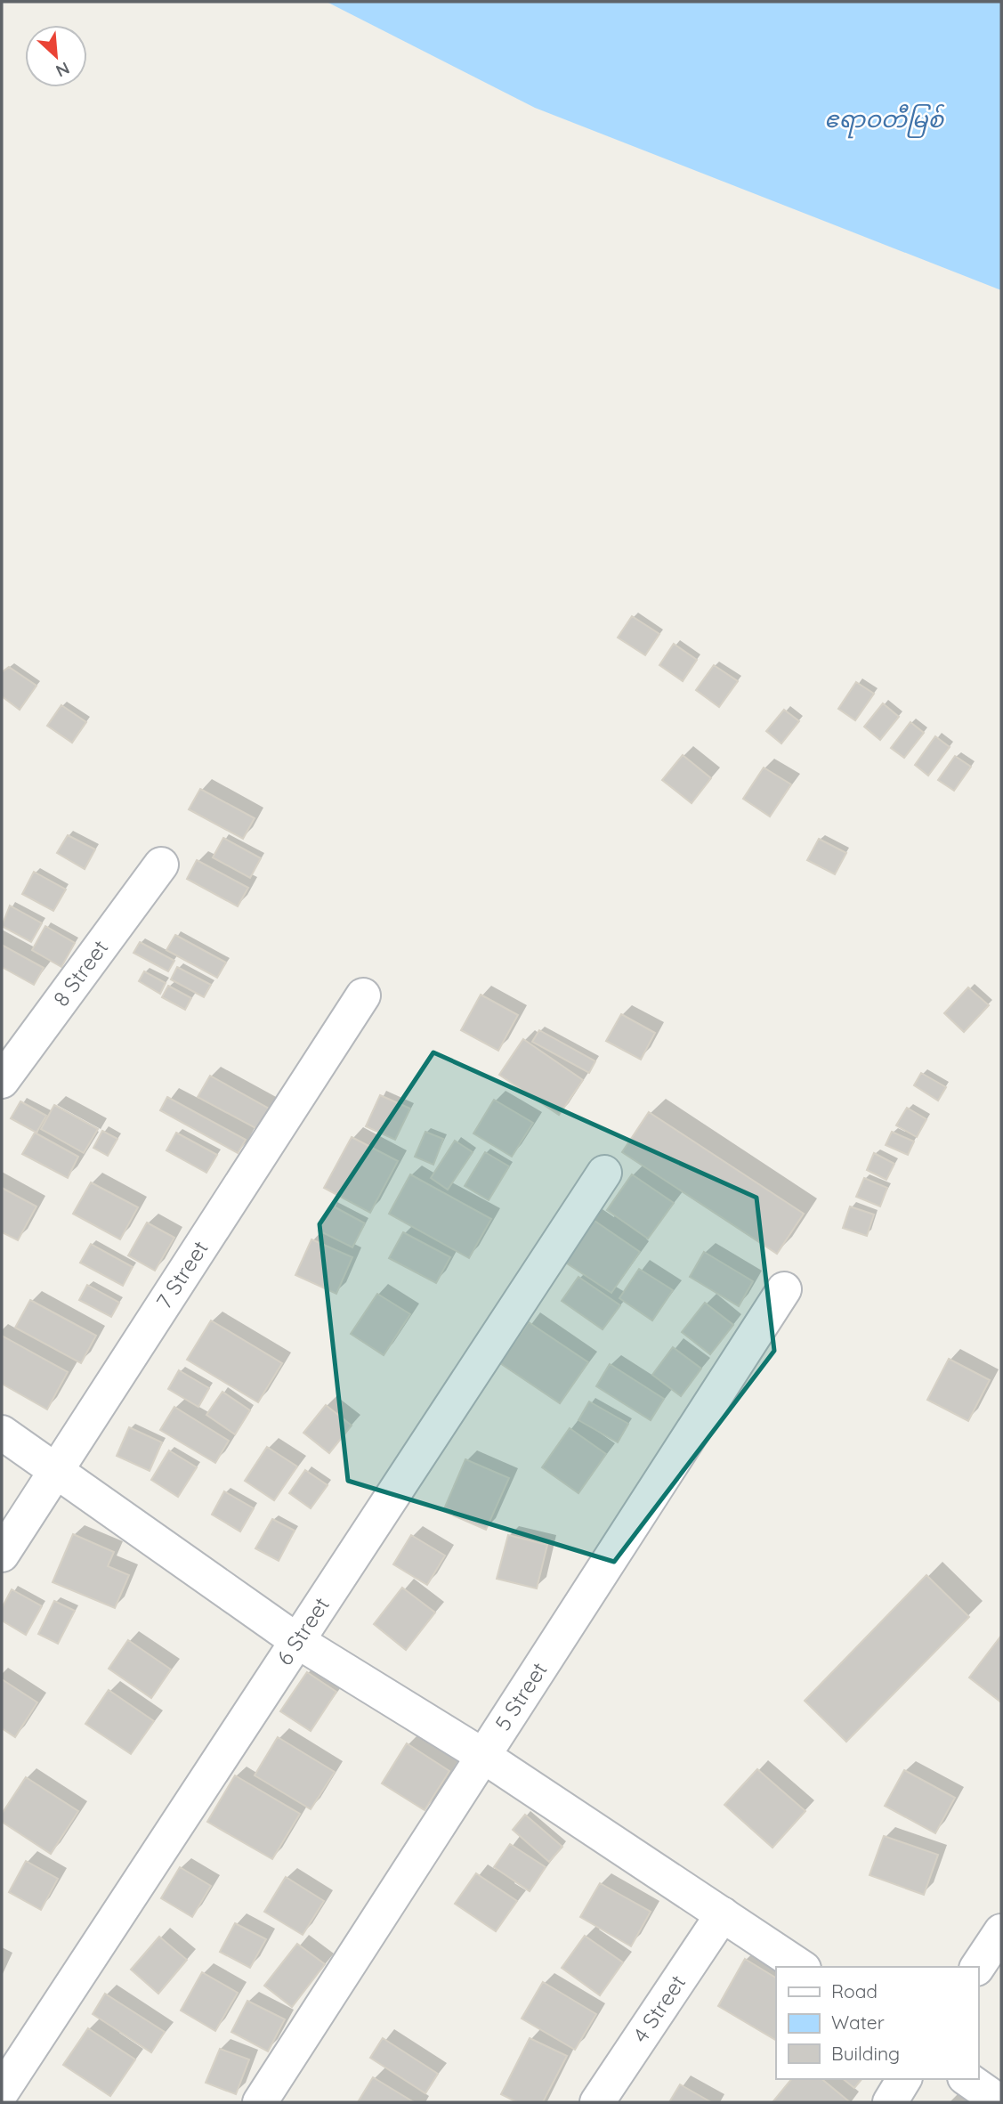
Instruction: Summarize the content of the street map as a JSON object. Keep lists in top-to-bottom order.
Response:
{
  "streets": {
    "street": [
      "8 Street",
      "7 Street",
      "6 Street",
      "5 Street",
      "4 Street"
    ]
  },
  "water": ["ဧရာဝတီမြစ်"],
  "legend": ["Road", "Water", "Building"],
  "north": "bottom right"
}
